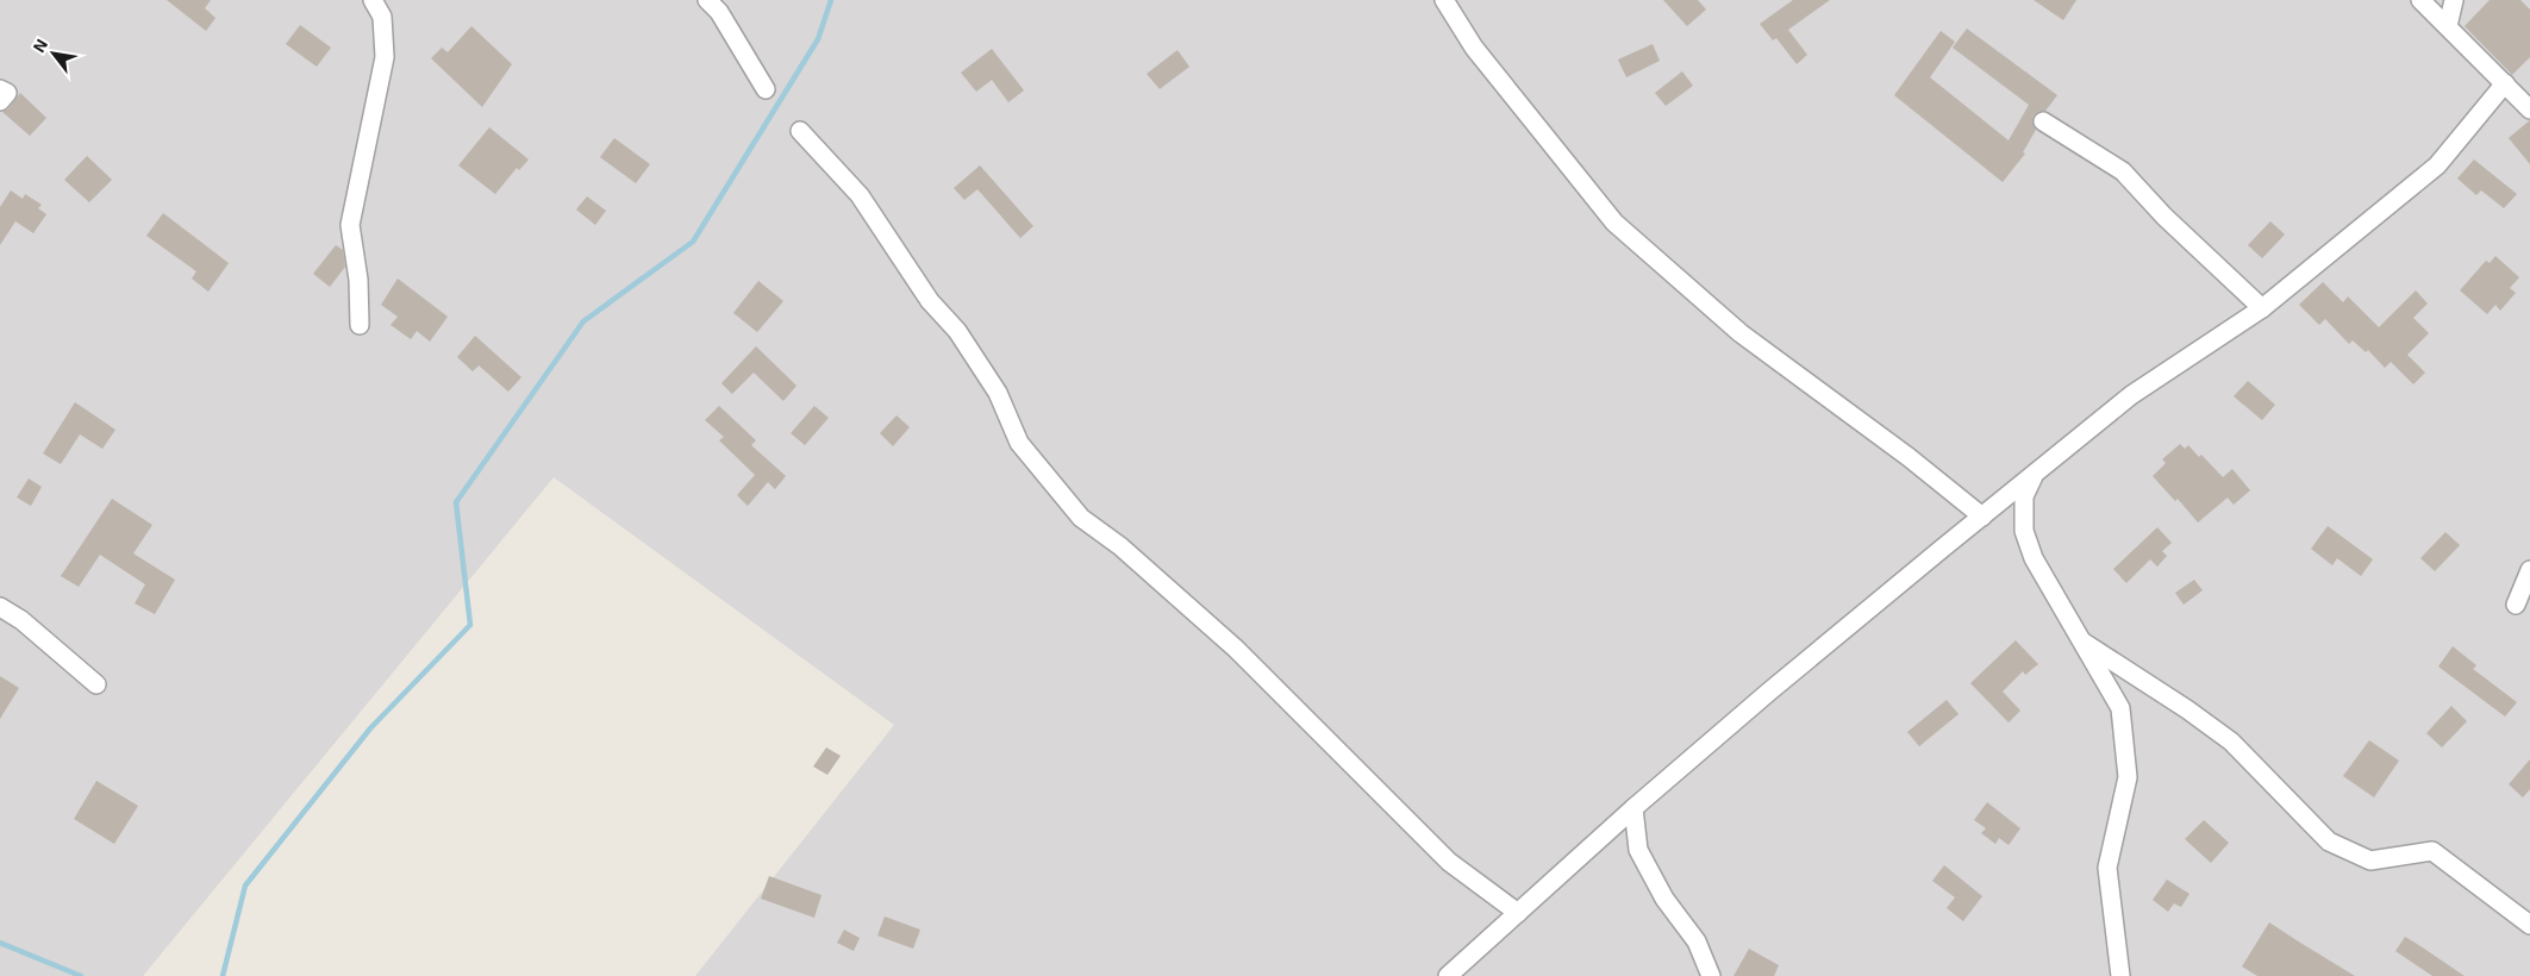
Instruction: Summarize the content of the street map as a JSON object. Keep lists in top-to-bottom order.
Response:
{
  "north": "top left"
}
